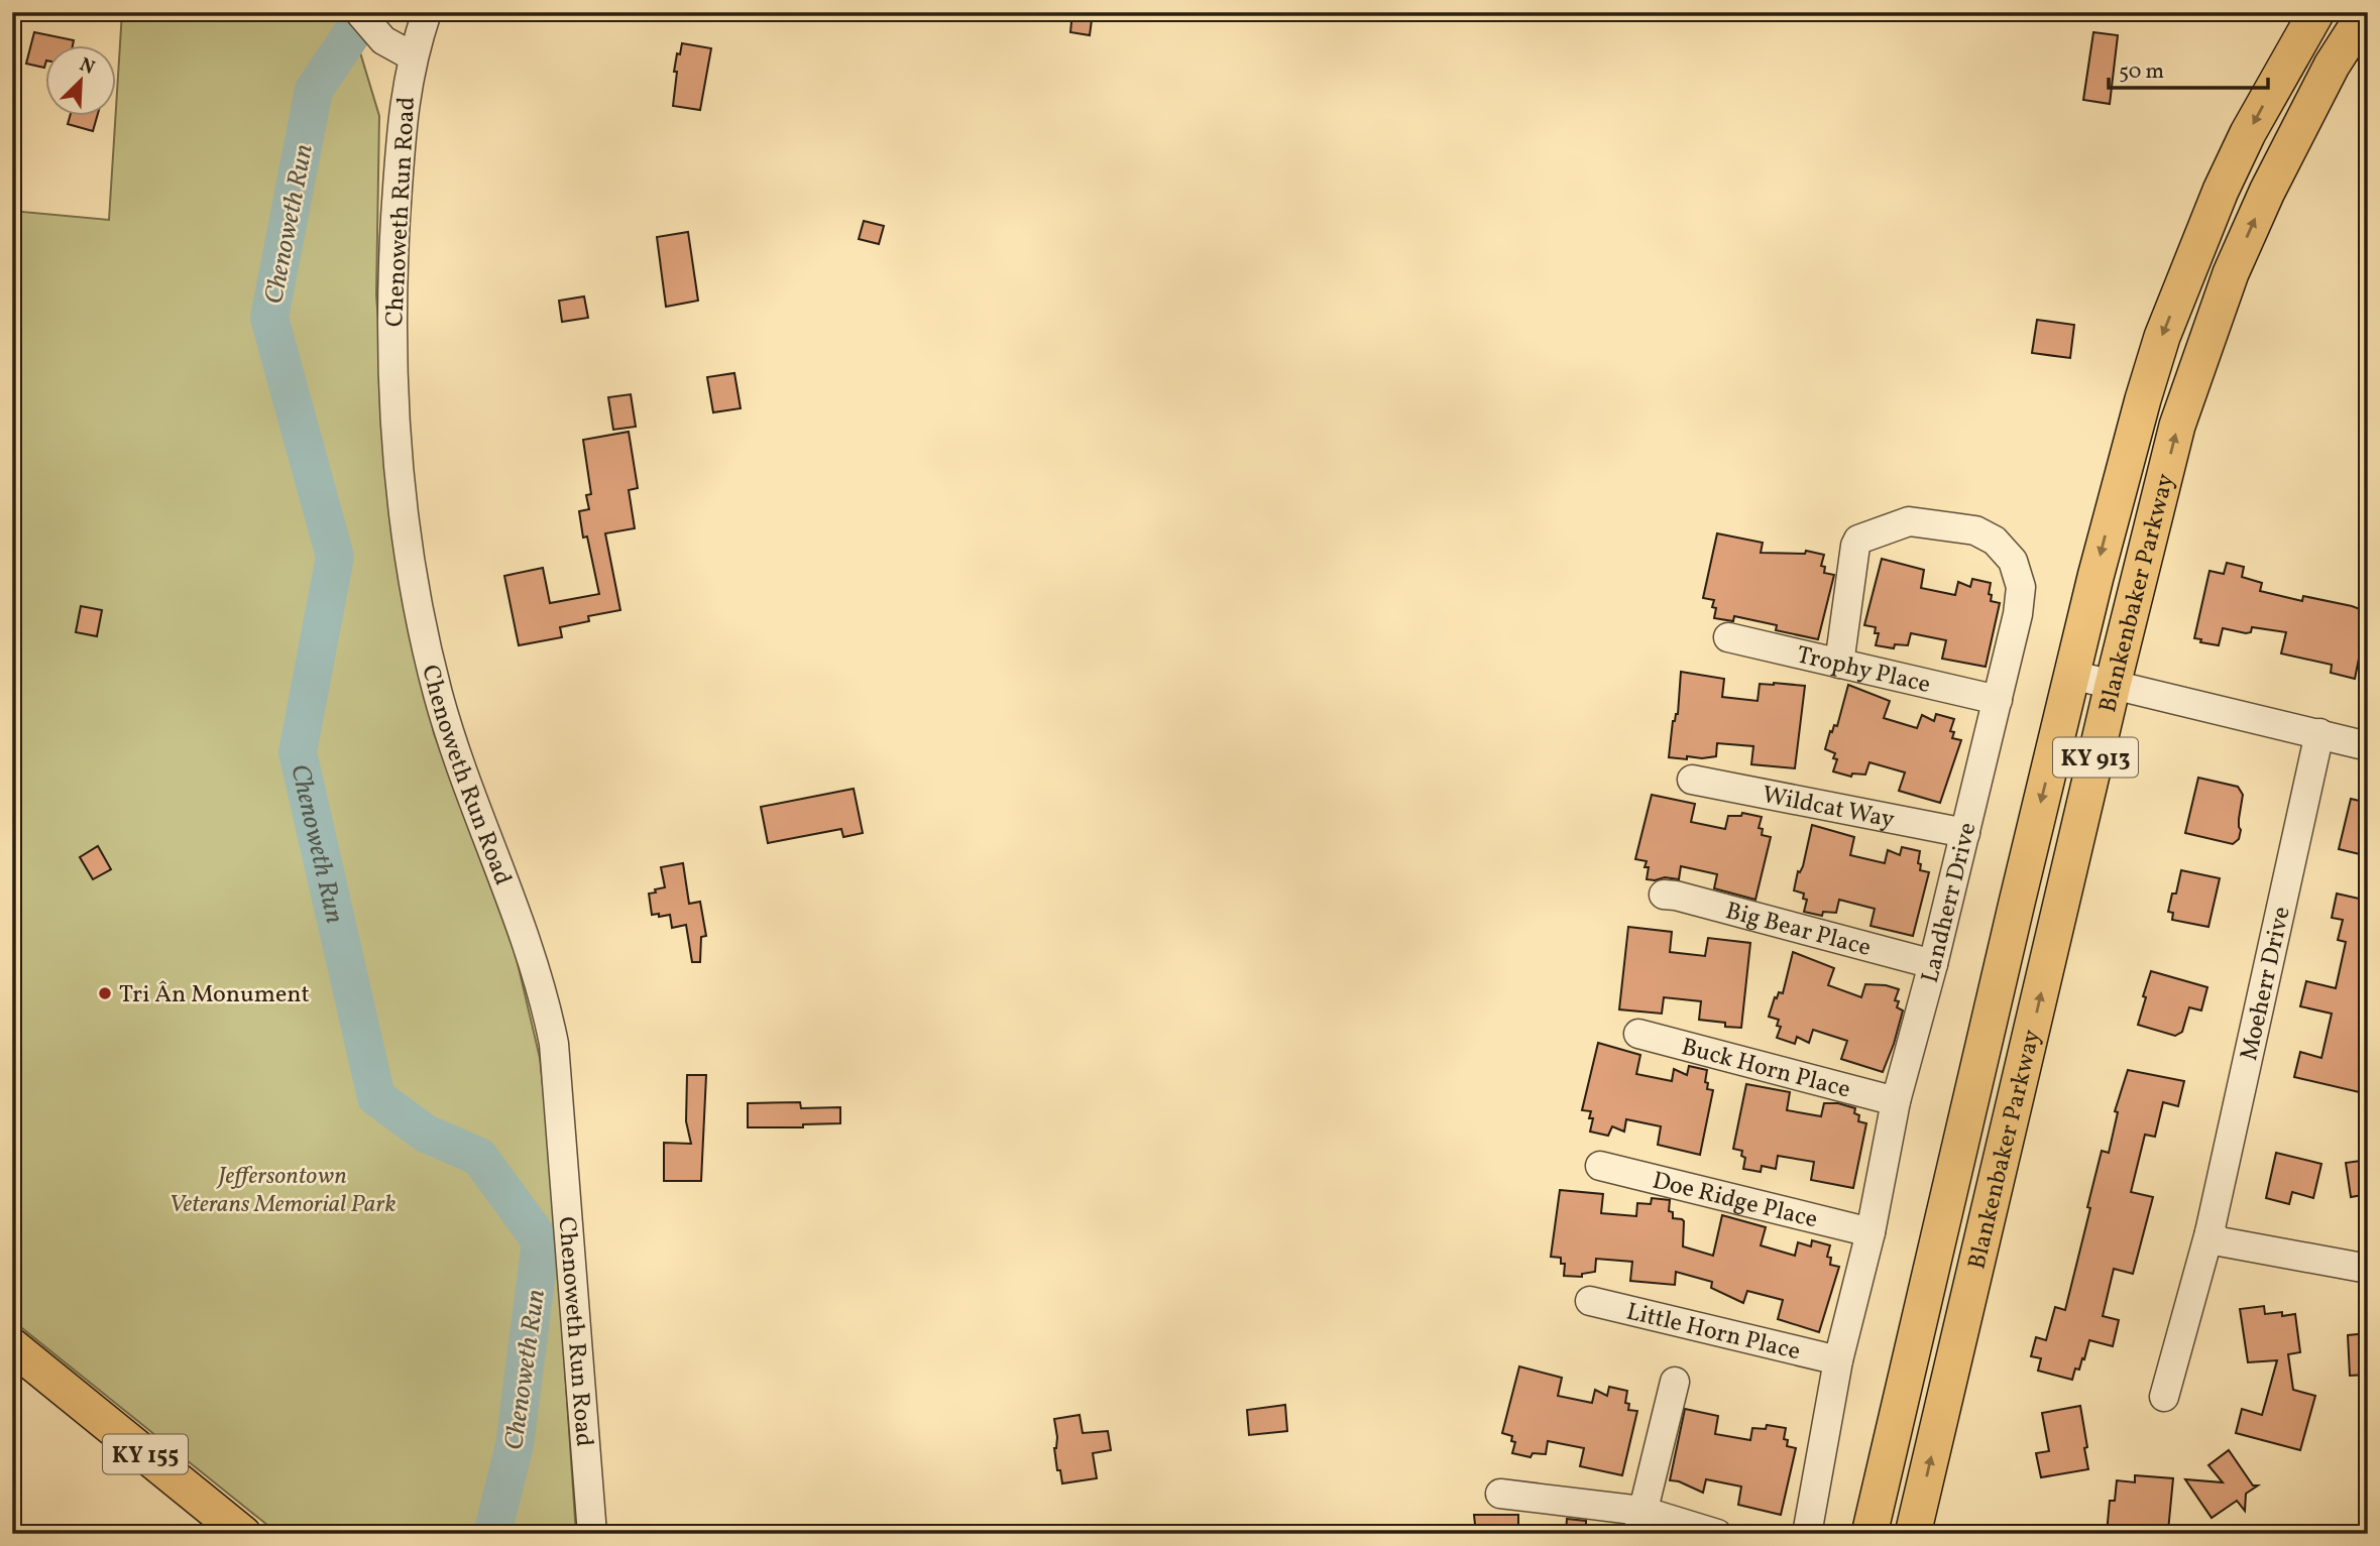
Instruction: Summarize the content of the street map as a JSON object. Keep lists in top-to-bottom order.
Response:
{
  "streets": {
    "main road": ["Blankenbaker Parkway", "KY 913", "KY 155"],
    "street": [
      "Chenoweth Run Road",
      "Trophy Place",
      "Wildcat Way",
      "Landherr Drive",
      "Big Bear Place",
      "Moeherr Drive",
      "Buck Horn Place",
      "Doe Ridge Place",
      "Little Horn Place"
    ]
  },
  "crossings": [
    ["Trophy Place", "Landherr Drive"],
    ["Wildcat Way", "Landherr Drive"],
    ["Landherr Drive", "Big Bear Place"],
    ["Landherr Drive", "Buck Horn Place"],
    ["Landherr Drive", "Doe Ridge Place"],
    ["Landherr Drive", "Little Horn Place"]
  ],
  "water": ["Chenoweth Run"],
  "parks": ["Jeffersontown Veterans Memorial Park"],
  "places": ["Tri Ân Monument"],
  "scale_bar": "50 m",
  "north": "top right"
}
